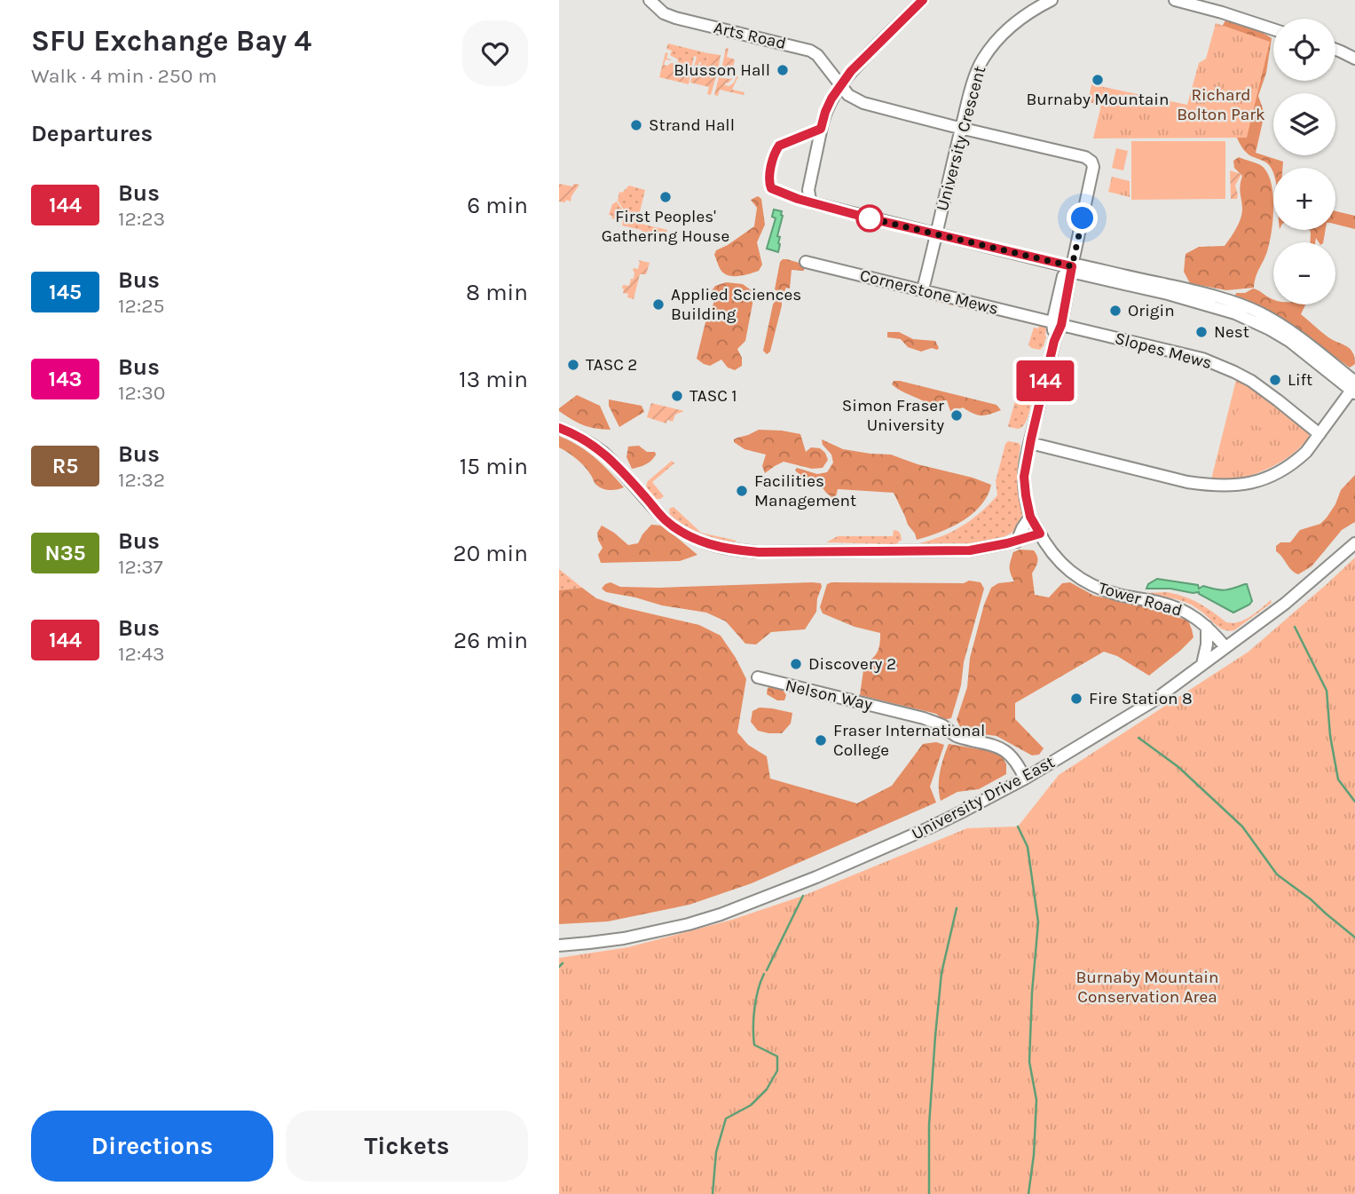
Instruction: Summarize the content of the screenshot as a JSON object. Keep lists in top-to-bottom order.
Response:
{
  "streets": {
    "street": [
      "Arts Road",
      "University Crescent",
      "Cornerstone Mews",
      "Slopes Mews",
      "Tower Road",
      "Nelson Way",
      "University Drive East"
    ]
  },
  "crossings": [
    ["Arts Road", "University Crescent"],
    ["Arts Road", "Tower Road"],
    ["University Crescent", "Cornerstone Mews"],
    ["Cornerstone Mews", "Slopes Mews"],
    ["Cornerstone Mews", "Tower Road"],
    ["Slopes Mews", "Tower Road"],
    ["Tower Road", "University Drive East"],
    ["Nelson Way", "University Drive East"]
  ],
  "parks": ["Richard Bolton Park", "Burnaby Mountain Conservation Area"],
  "places": [
    "Blusson Hall",
    "Burnaby Mountain",
    "Strand Hall",
    "First Peoples' Gathering House",
    "Applied Sciences Building",
    "Origin",
    "Nest",
    "TASC 2",
    "Lift",
    "TASC 1",
    "Simon Fraser University",
    "Facilities Management",
    "Discovery 2",
    "Fire Station 8",
    "Fraser International College"
  ],
  "lines": ["bus line 144"],
  "page": {
    "heading": [
      ["SFU Exchange Bay 4", "Walk · 4 min · 250 m"],
      "Departures"
    ],
    "on_map": "144",
    "map_buttons": ["+", "−"],
    "list": [
      {
        "mark": "144",
        "name": "Bus",
        "note": "12:23",
        "value": "6 min"
      },
      {
        "mark": "145",
        "name": "Bus",
        "note": "12:25",
        "value": "8 min"
      },
      {
        "mark": "143",
        "name": "Bus",
        "note": "12:30",
        "value": "13 min"
      },
      {
        "mark": "R5",
        "name": "Bus",
        "note": "12:32",
        "value": "15 min"
      },
      {
        "mark": "N35",
        "name": "Bus",
        "note": "12:37",
        "value": "20 min"
      },
      {
        "mark": "144",
        "name": "Bus",
        "note": "12:43",
        "value": "26 min"
      }
    ],
    "buttons": ["Directions", "Tickets"]
  }
}
